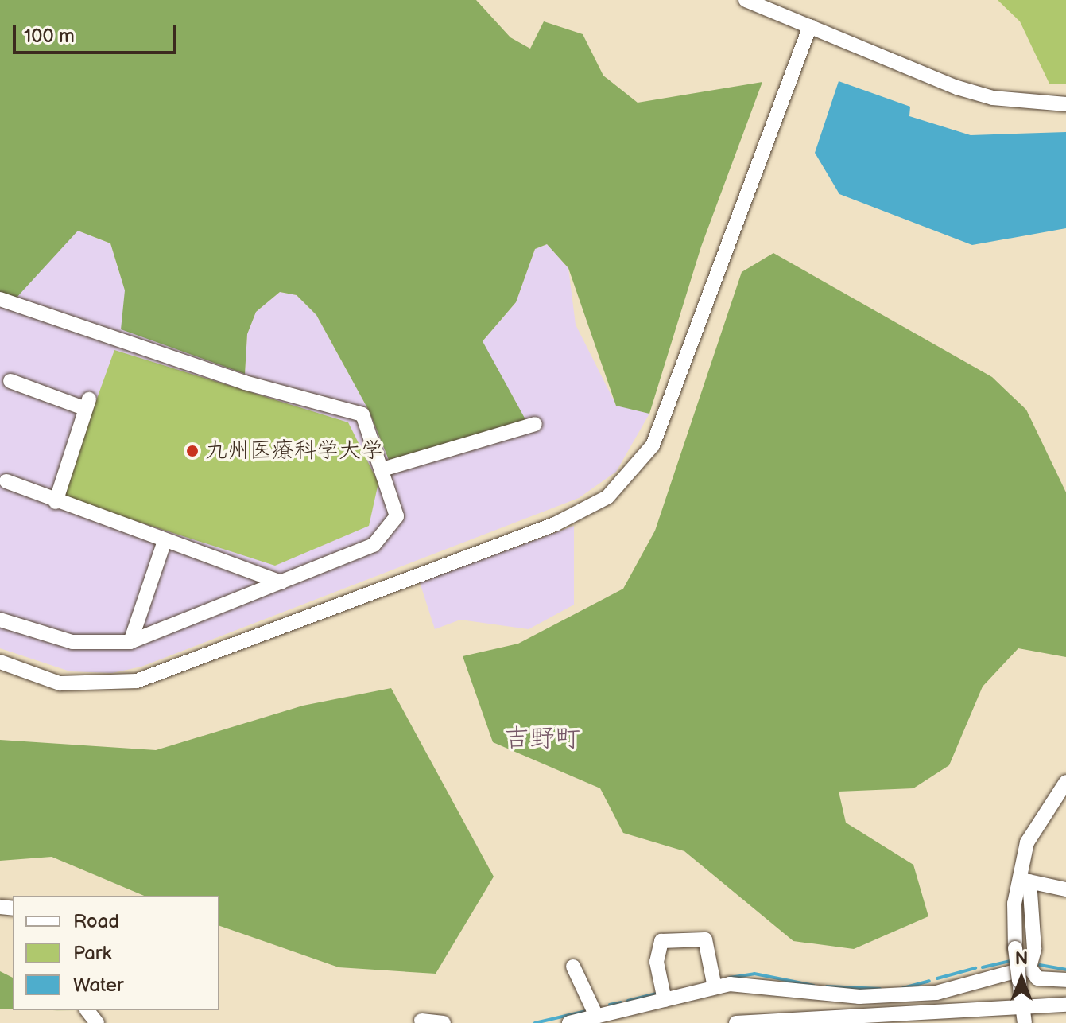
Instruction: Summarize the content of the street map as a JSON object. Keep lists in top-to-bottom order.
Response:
{
  "districts": ["吉野町"],
  "places": ["九州医療科学大学"],
  "legend": ["Road", "Park", "Water"],
  "scale_bar": "100 m",
  "north": "top"
}
